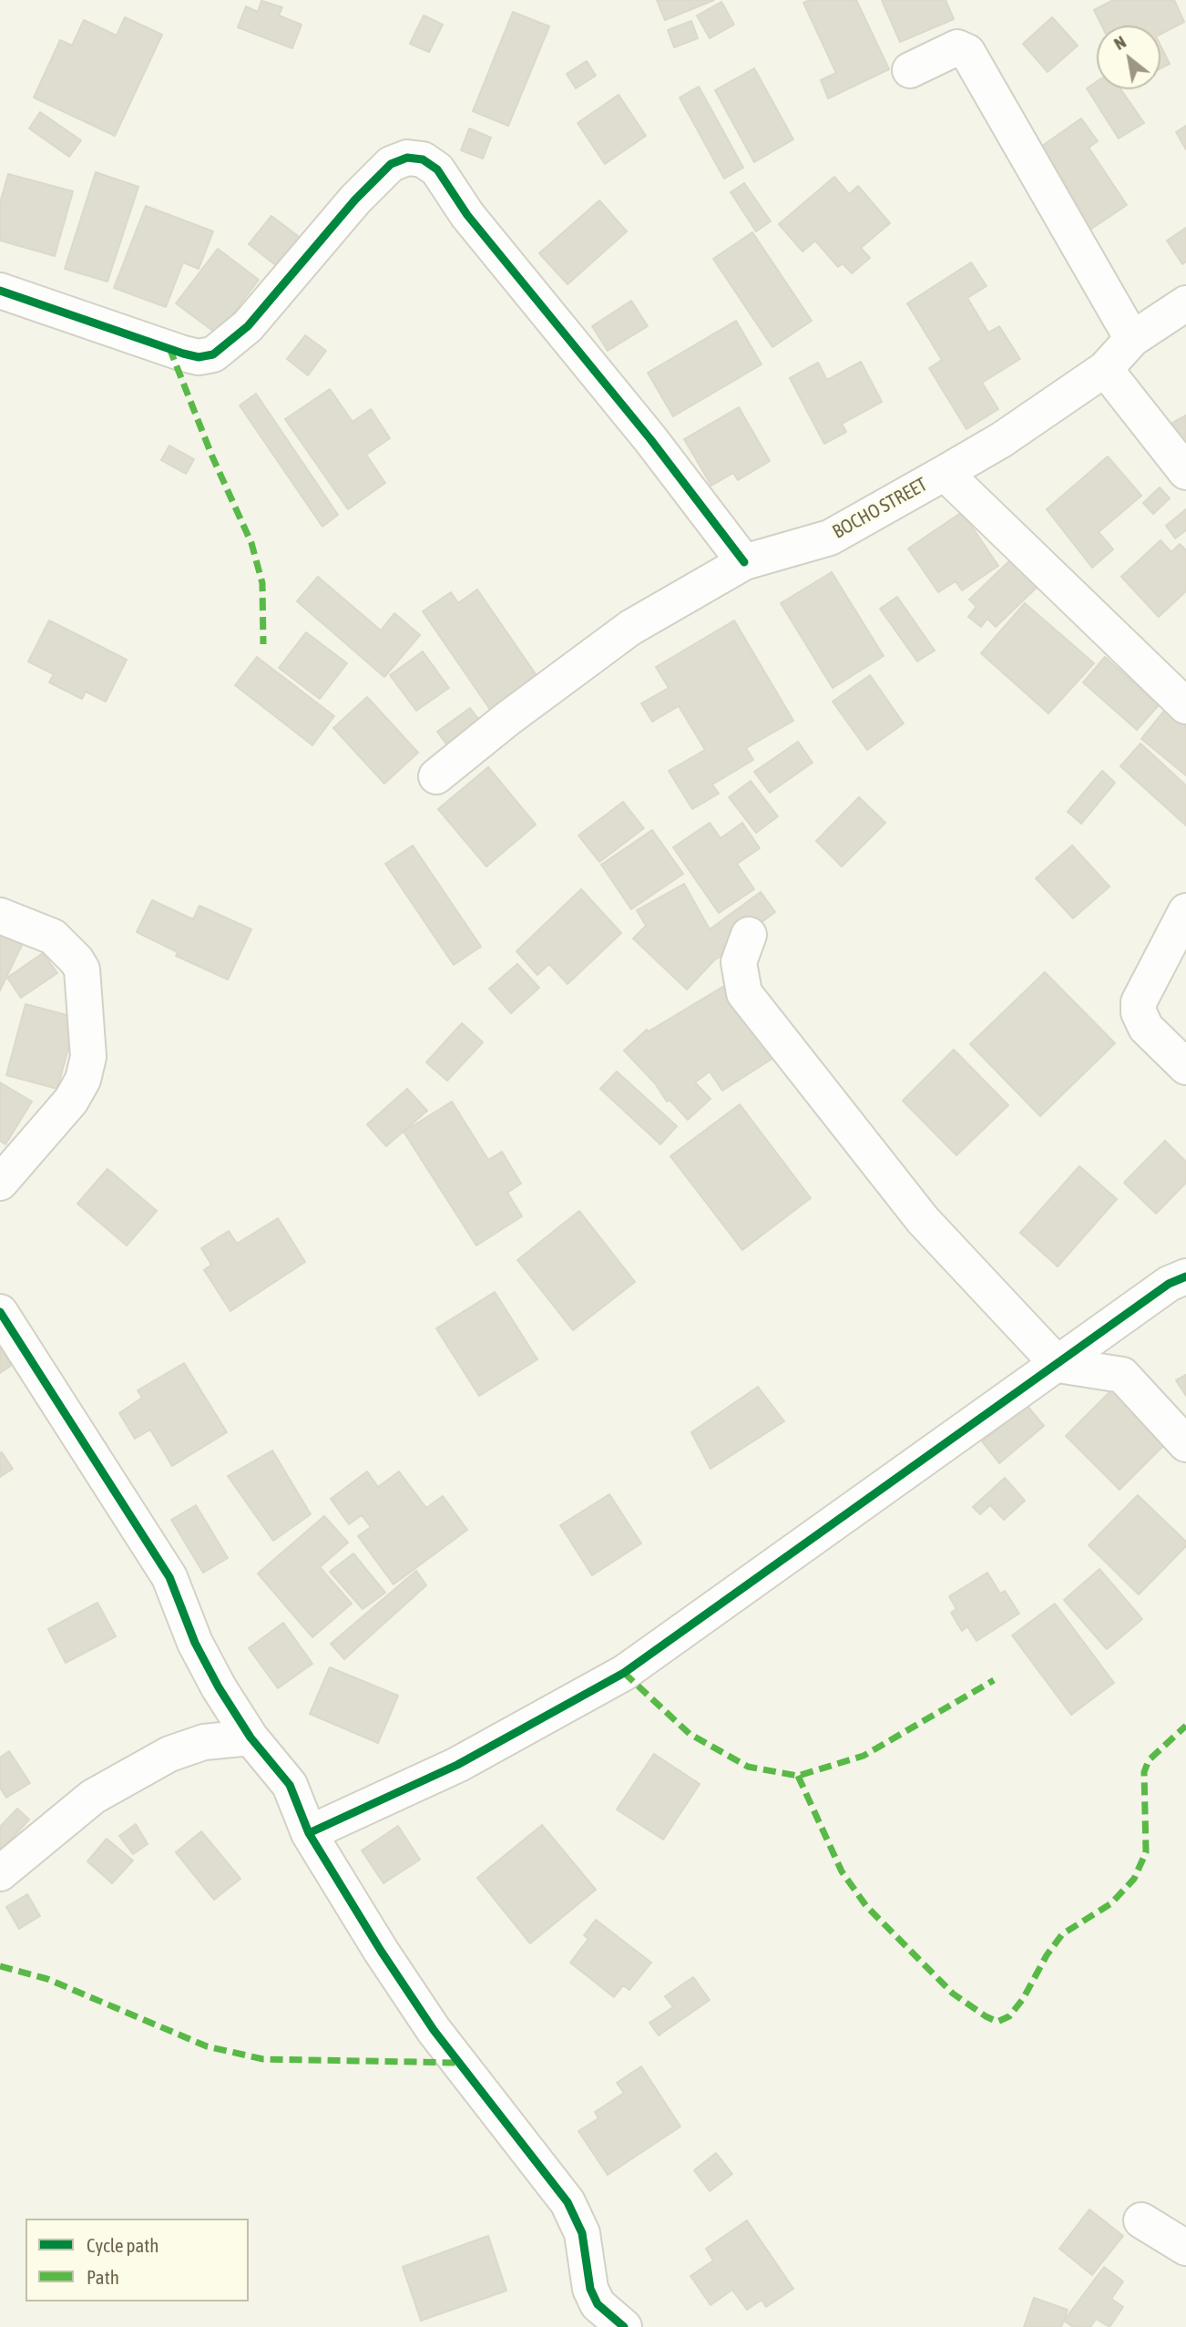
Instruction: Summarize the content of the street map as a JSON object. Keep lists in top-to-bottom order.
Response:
{
  "streets": {
    "street": ["BOCHO STREET"]
  },
  "legend": ["Cycle path", "Path"],
  "north": "top left"
}
